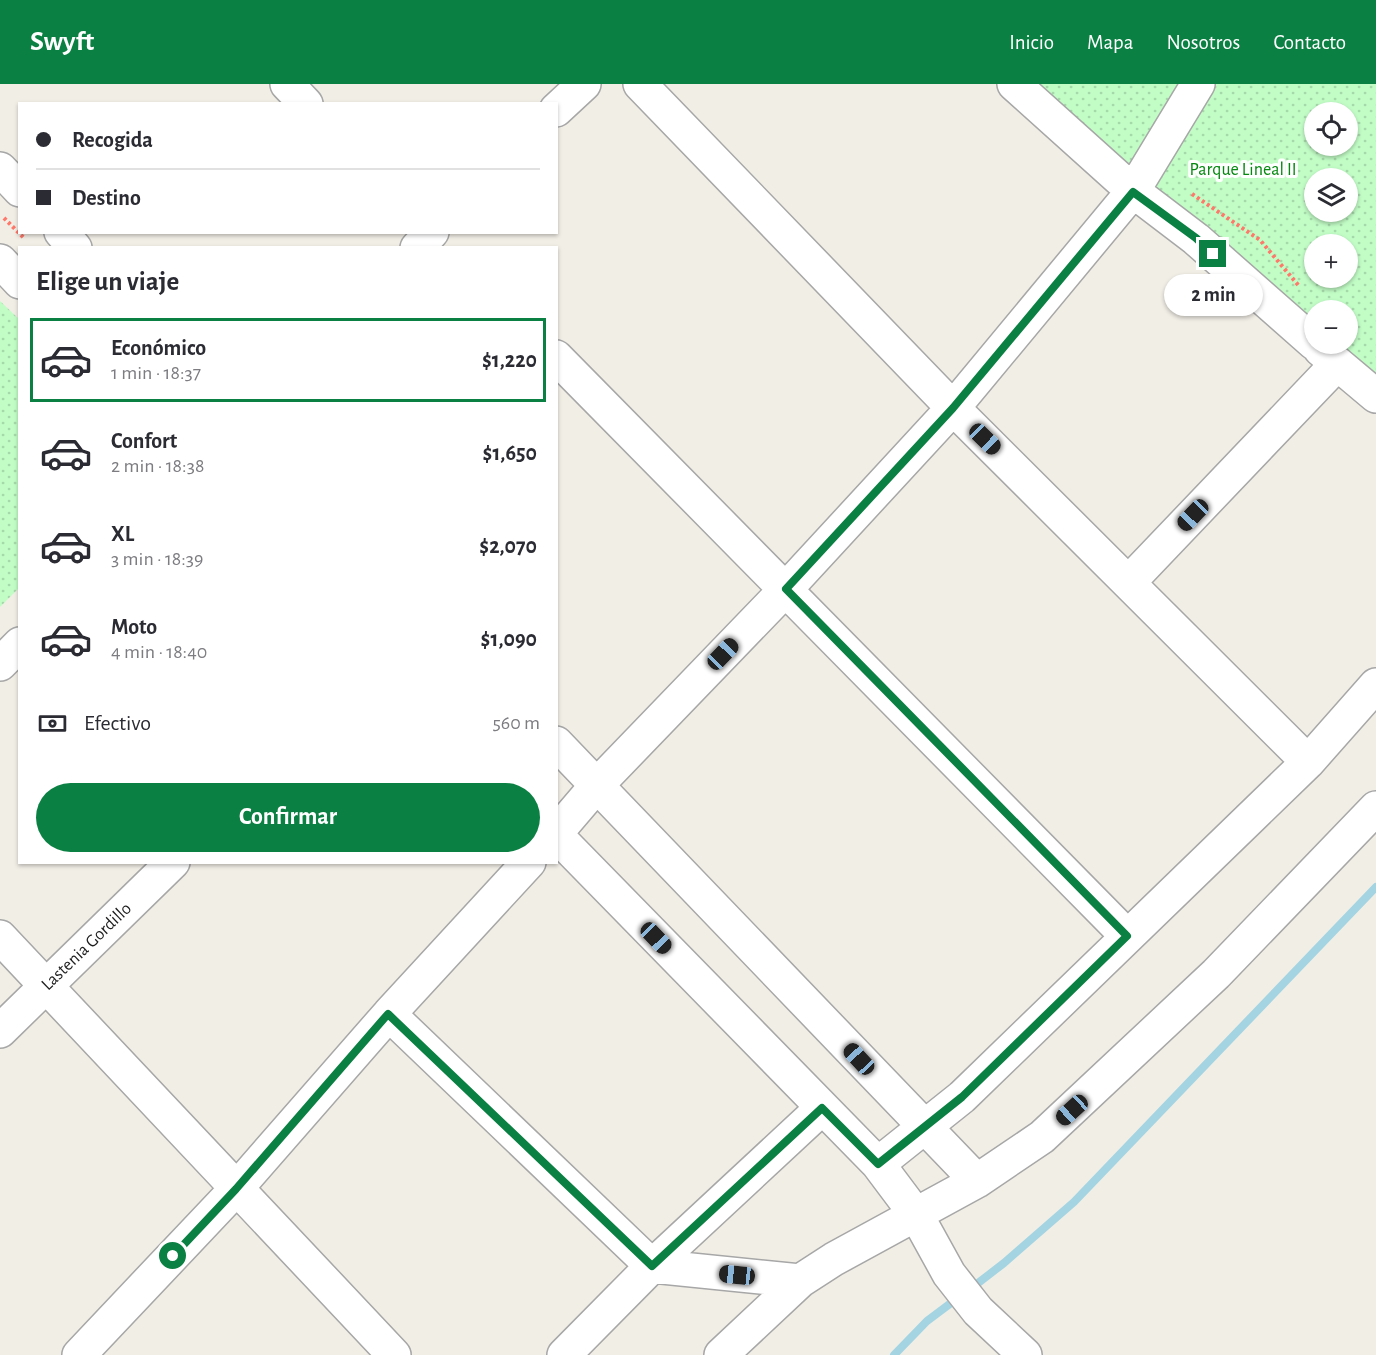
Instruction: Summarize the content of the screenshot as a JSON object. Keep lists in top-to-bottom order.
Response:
{
  "streets": {
    "street": ["Lastenia Gordillo"]
  },
  "parks": ["Parque Lineal II"],
  "page": {
    "header": "Swyft",
    "nav": [
      "Inicio",
      "Mapa",
      "Nosotros",
      "Contacto"
    ],
    "map_buttons": ["+", "−"],
    "banner": ["Recogida", "Destino"],
    "heading": "Elige un viaje",
    "bubble": "2 min",
    "list": [
      {
        "name": "Económico",
        "note": "1 min · 18:37",
        "value": "$1,220"
      },
      {
        "name": "Confort",
        "note": "2 min · 18:38",
        "value": "$1,650"
      },
      {
        "name": "XL",
        "note": "3 min · 18:39",
        "value": "$2,070"
      },
      {
        "name": "Moto",
        "note": "4 min · 18:40",
        "value": "$1,090"
      }
    ],
    "pay": ["Efectivo", "560 m"],
    "buttons": "Confirmar"
  }
}
